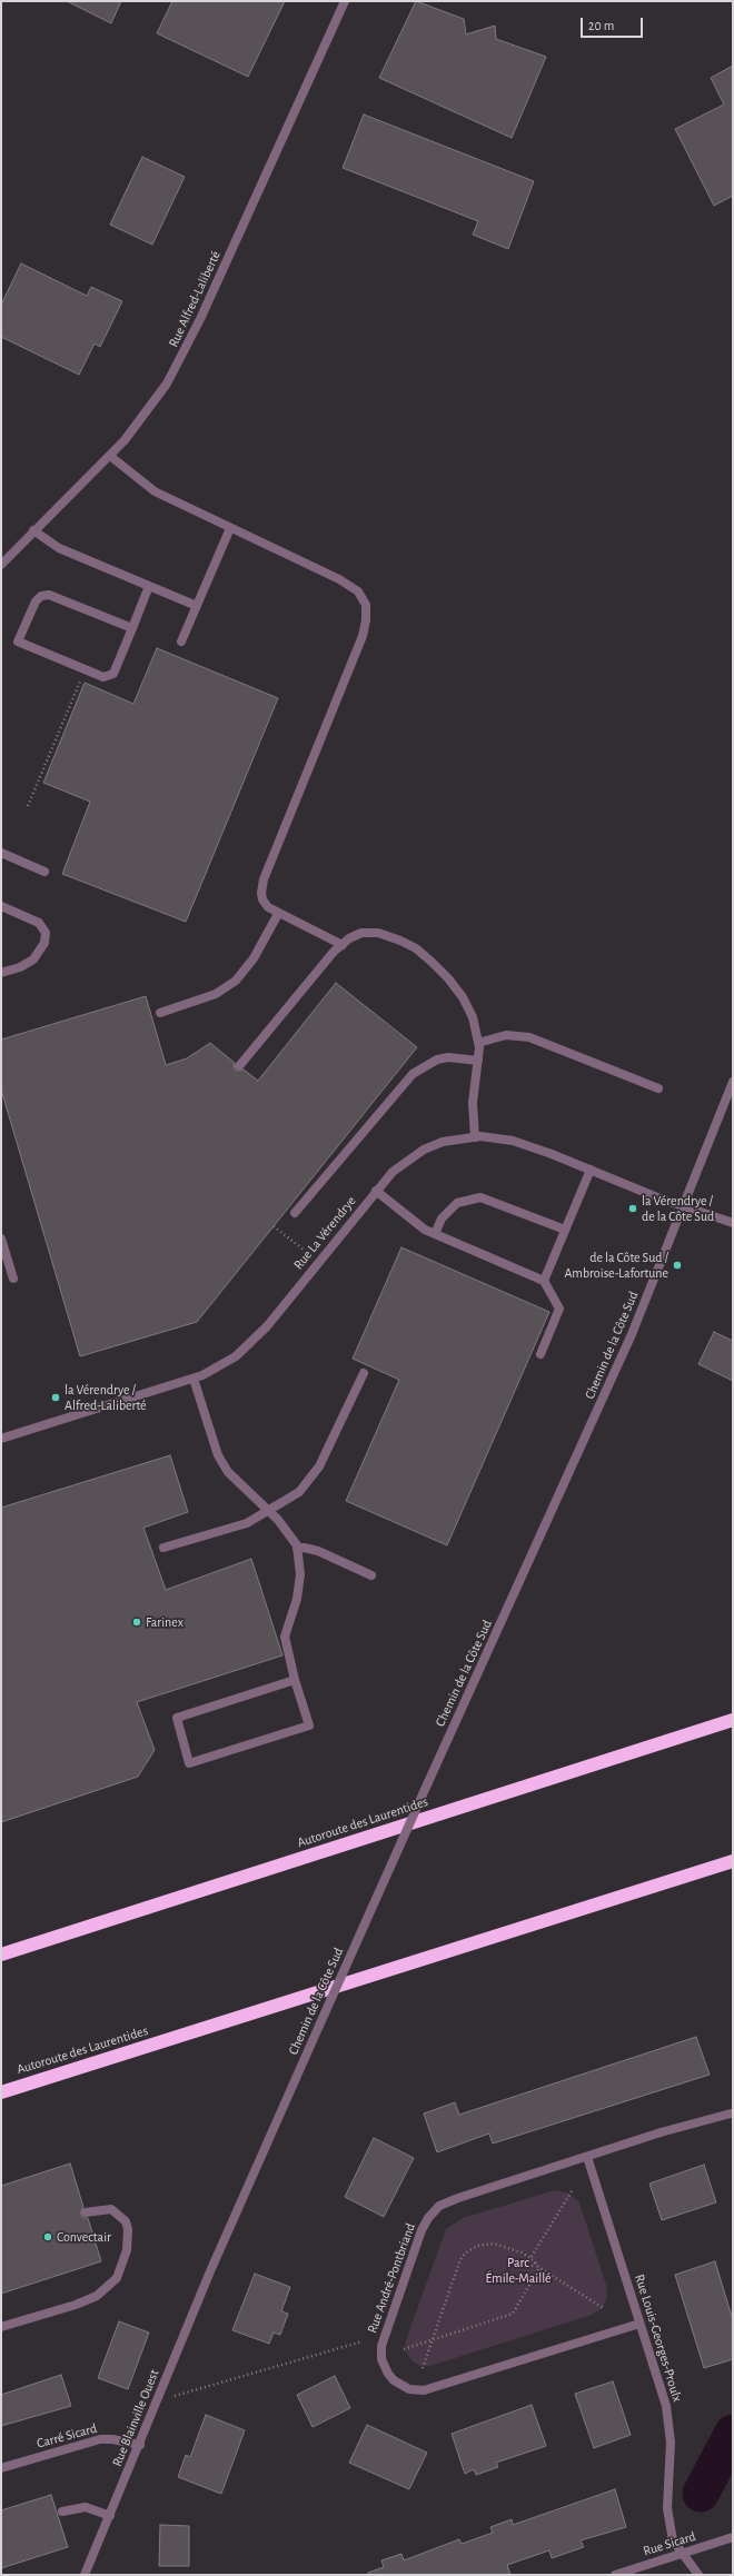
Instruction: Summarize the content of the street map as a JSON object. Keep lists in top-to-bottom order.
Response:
{
  "streets": {
    "highway": ["Autoroute des Laurentides"],
    "street": [
      "Rue Alfred-Laliberté",
      "Rue La Vérendrye",
      "Chemin de la Côte Sud",
      "Rue André-Pontbriand",
      "Rue Louis-Georges-Proulx",
      "Rue Blainville Ouest",
      "Carré Sicard",
      "Rue Sicard"
    ]
  },
  "crossings": [
    ["Rue La Vérendrye", "Chemin de la Côte Sud"],
    ["Chemin de la Côte Sud", "Rue Blainville Ouest"],
    ["Rue André-Pontbriand", "Rue Louis-Georges-Proulx"],
    ["Rue Louis-Georges-Proulx", "Rue Sicard"],
    ["Rue Blainville Ouest", "Carré Sicard"]
  ],
  "parks": ["Parc Émile-Maillé"],
  "places": [
    "la Vérendrye / de la Côte Sud",
    "de la Côte Sud / Ambroise-Lafortune",
    "la Vérendrye / Alfred-Laliberté",
    "Farinex",
    "Convectair"
  ],
  "scale_bar": "20 m"
}
